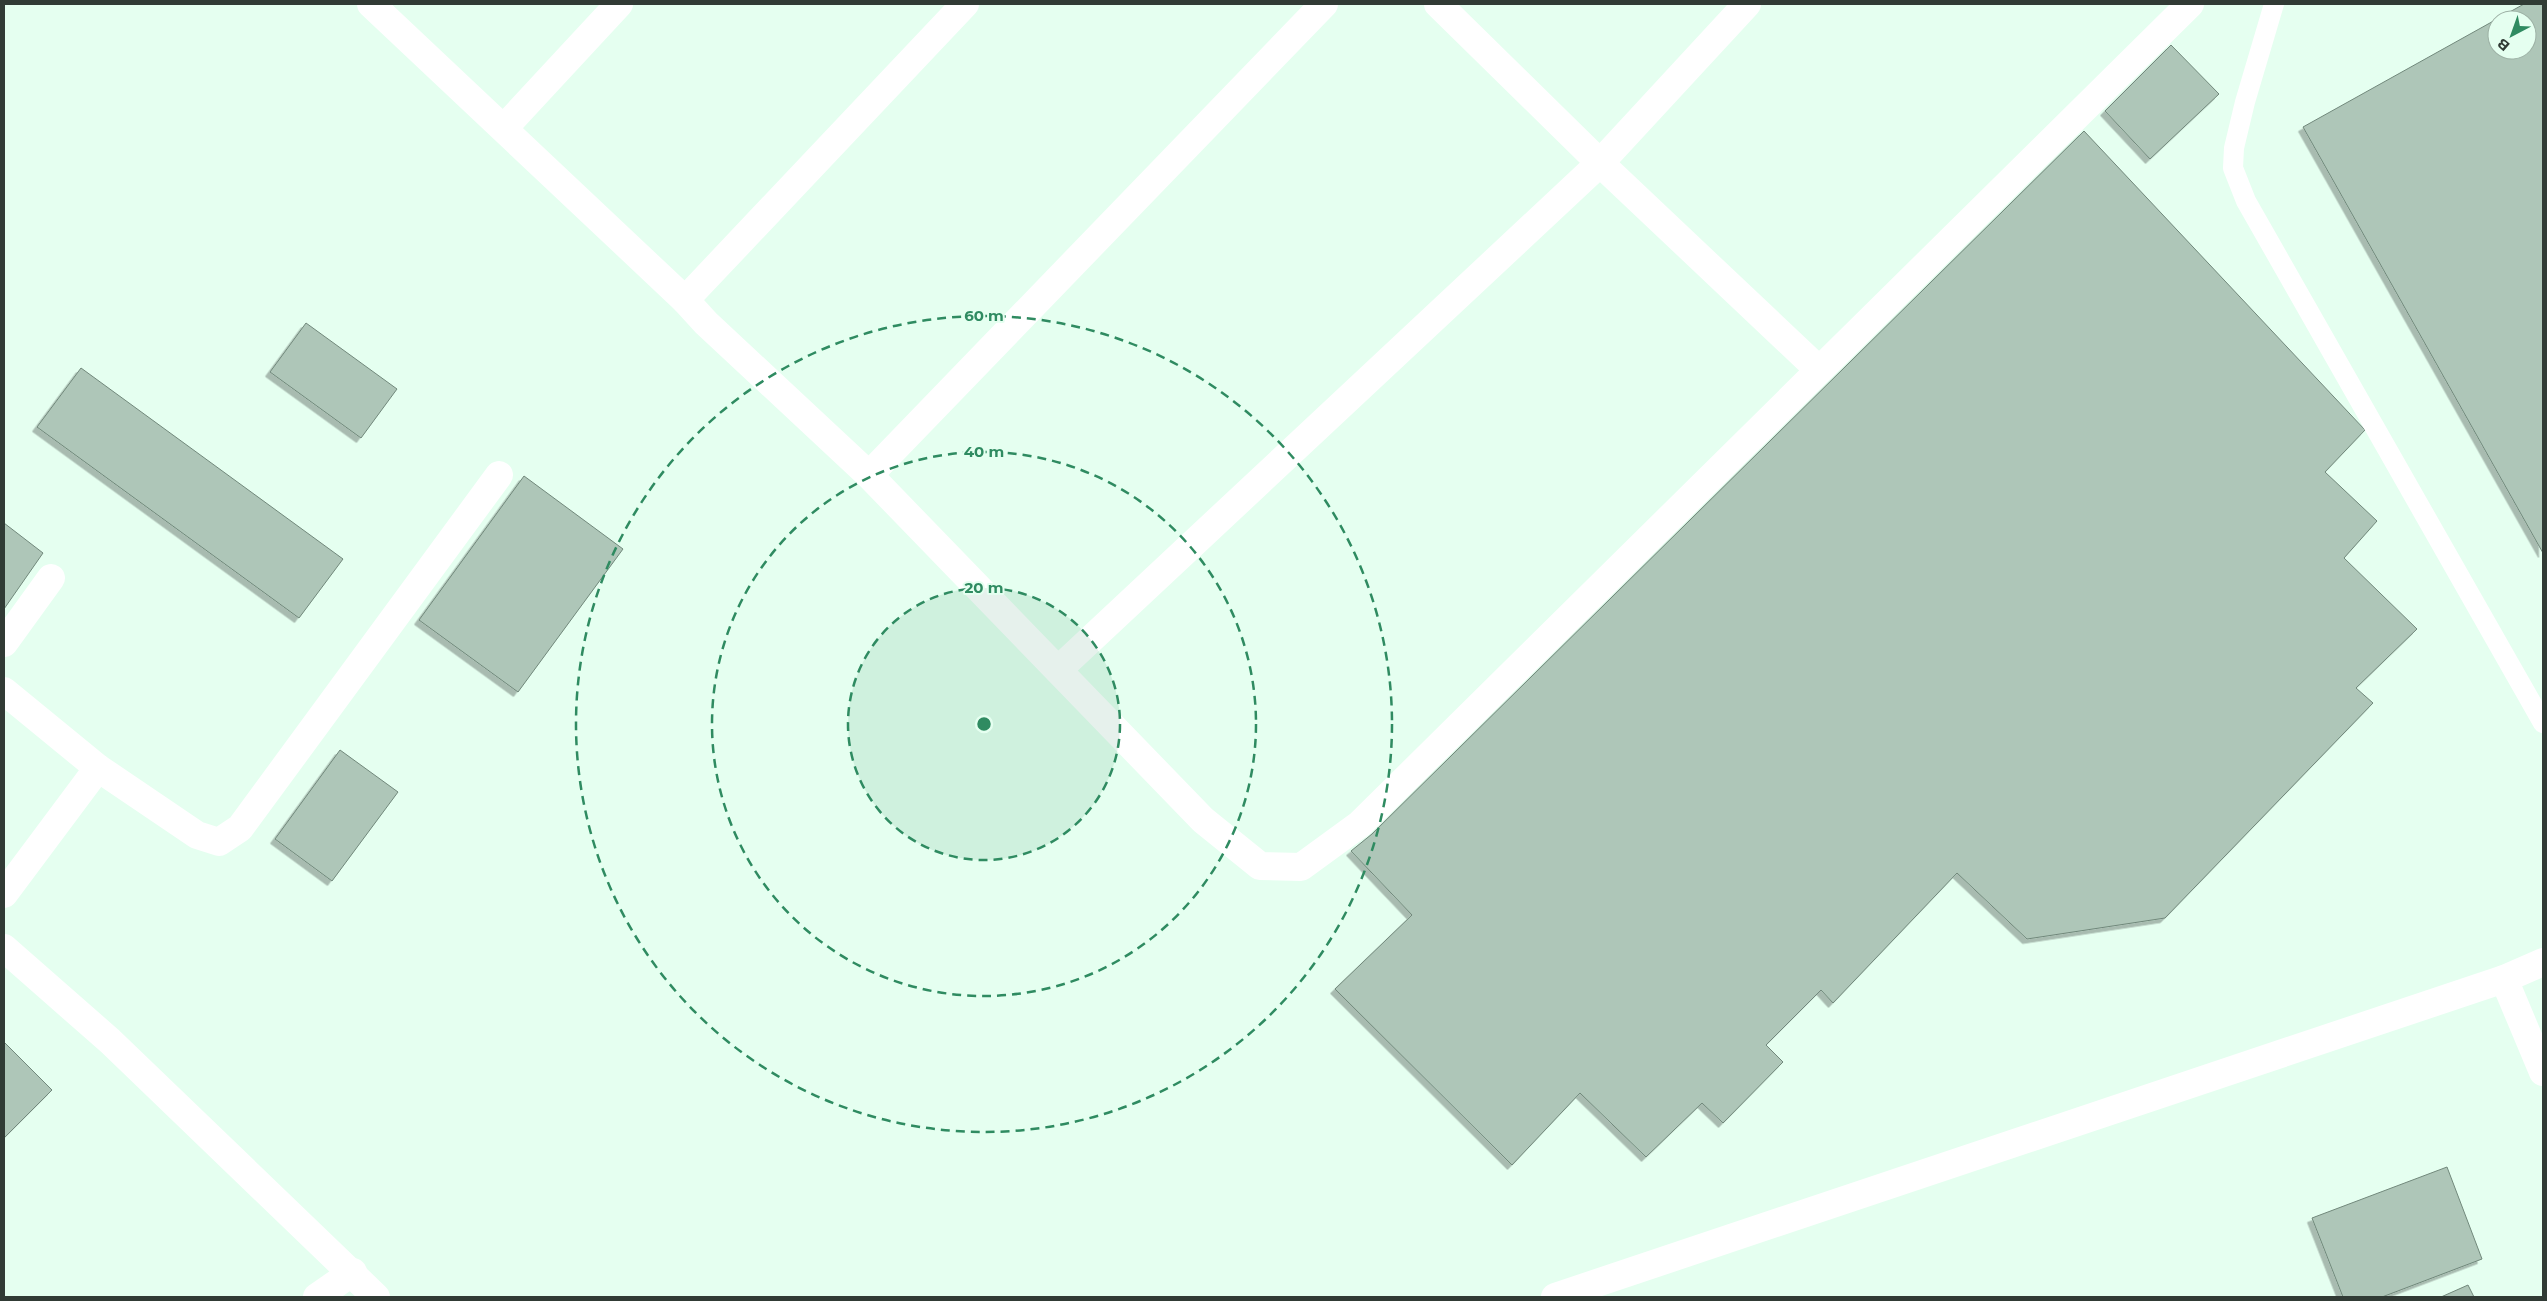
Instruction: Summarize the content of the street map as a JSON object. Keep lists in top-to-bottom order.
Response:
{
  "north": "bottom left",
  "rings": ["60 m", "40 m", "20 m"]
}
